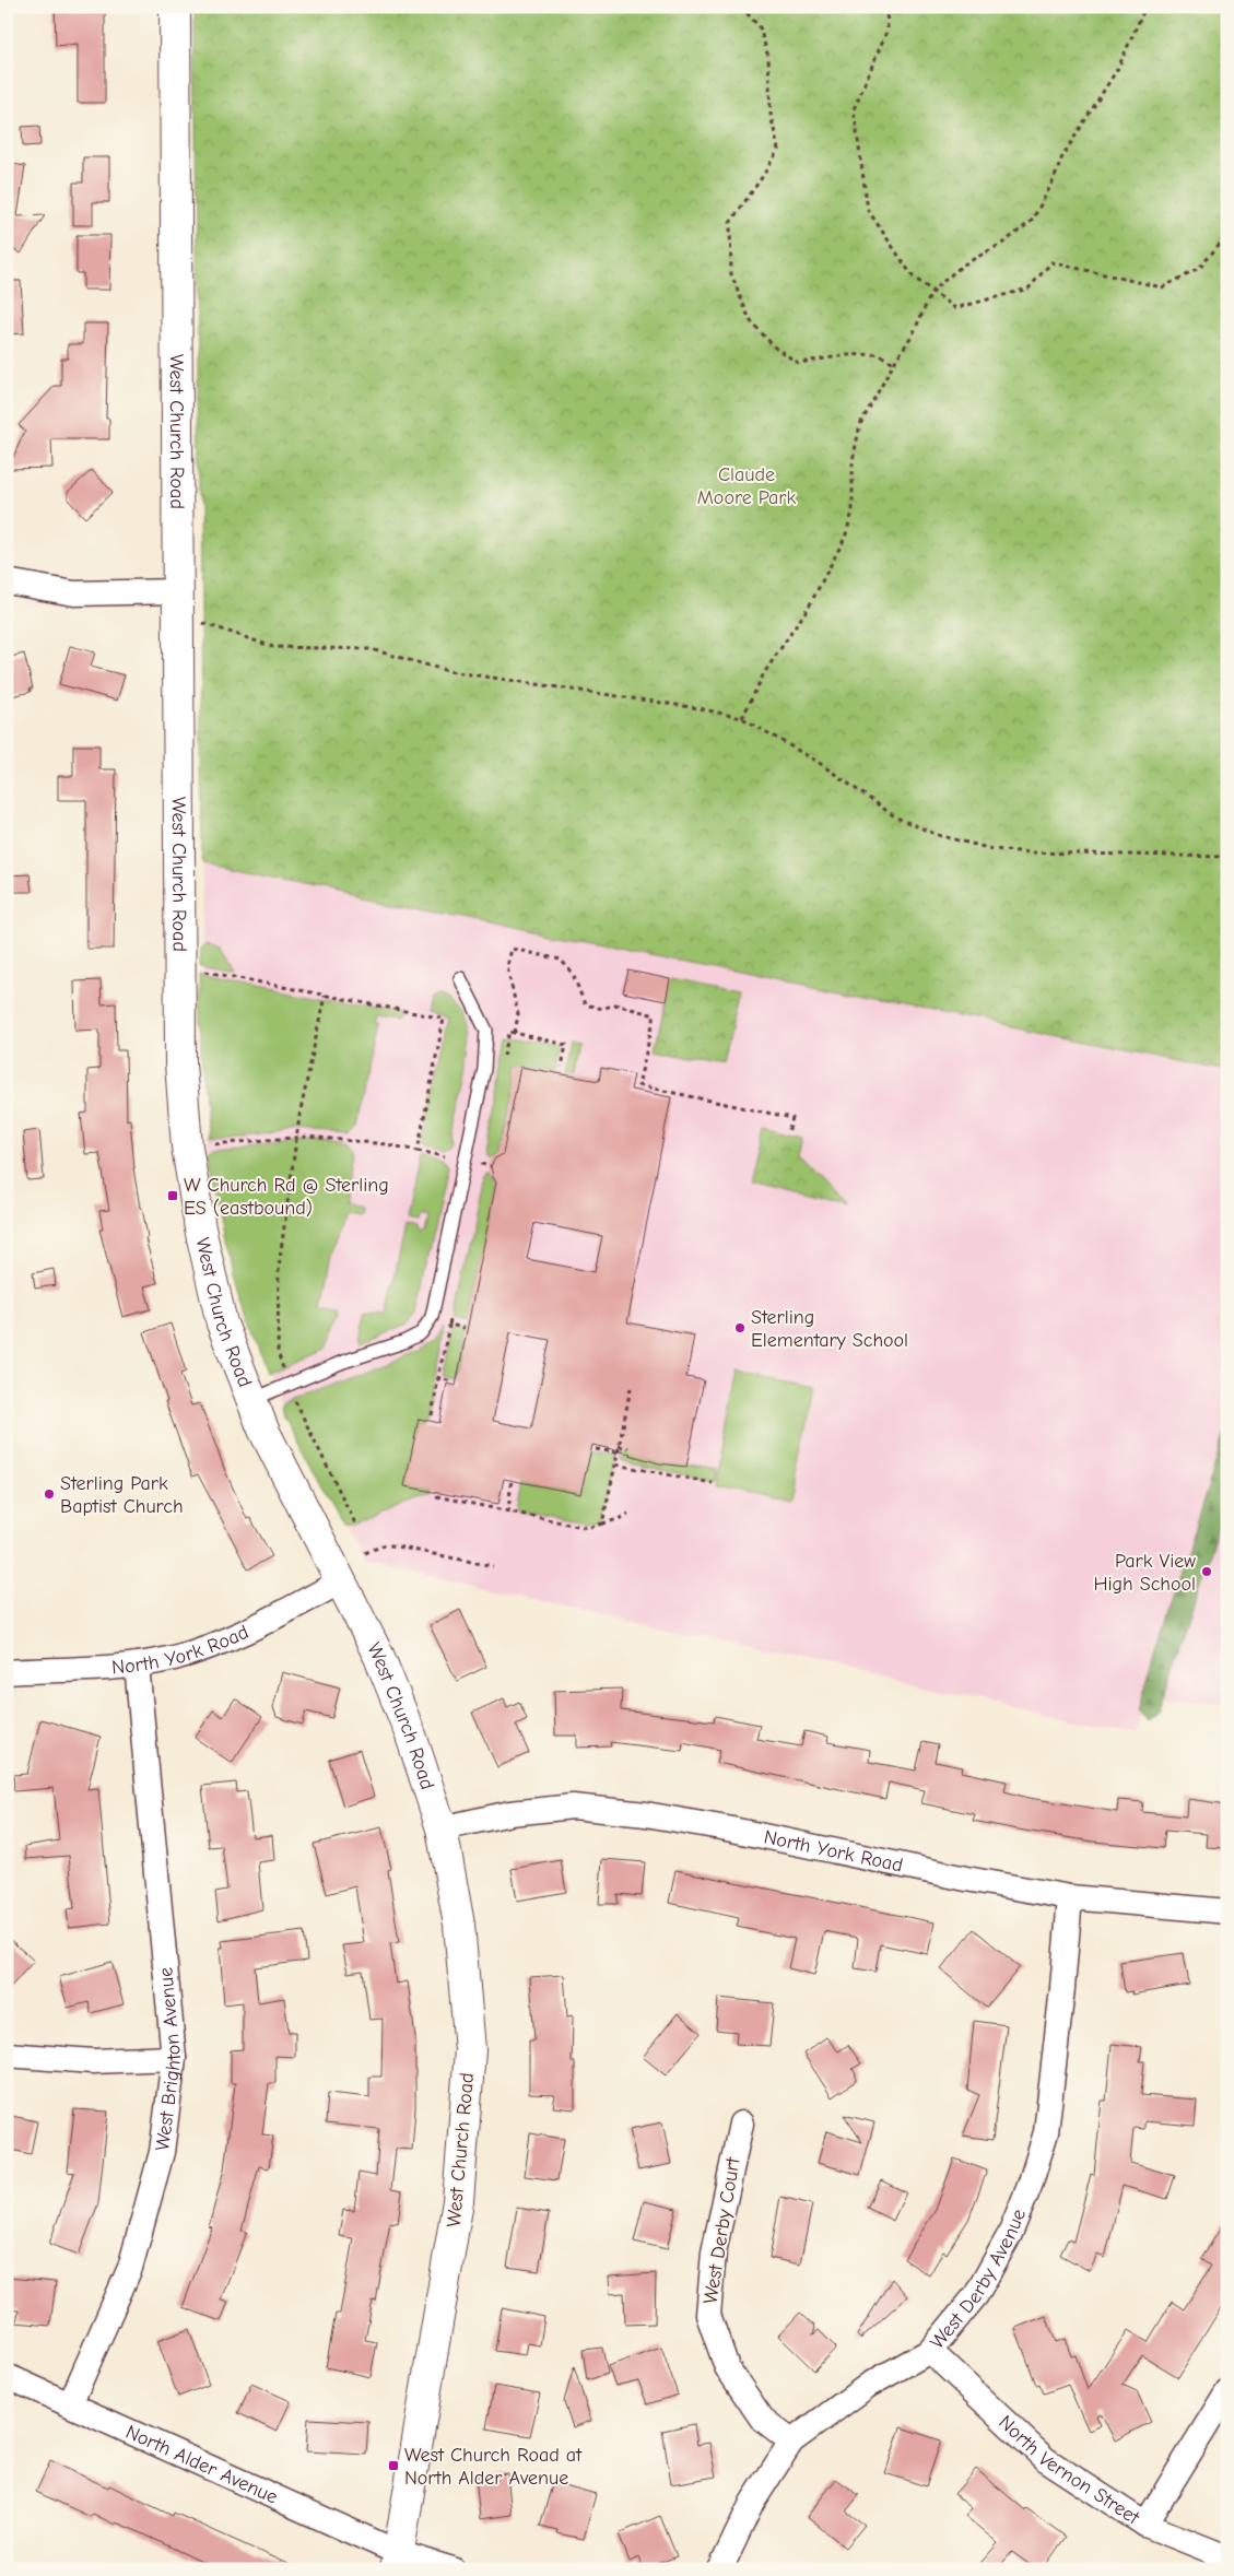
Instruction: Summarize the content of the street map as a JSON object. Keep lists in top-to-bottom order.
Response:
{
  "streets": {
    "main road": ["West Church Road"],
    "street": [
      "North York Road",
      "West Brighton Avenue",
      "West Derby Court",
      "West Derby Avenue",
      "North Alder Avenue",
      "North Vernon Street"
    ]
  },
  "crossings": [
    ["West Church Road", "North York Road"],
    ["West Church Road", "North Alder Avenue"],
    ["North York Road", "West Brighton Avenue"],
    ["North York Road", "West Derby Avenue"],
    ["West Brighton Avenue", "North Alder Avenue"],
    ["West Derby Court", "West Derby Avenue"],
    ["West Derby Avenue", "North Vernon Street"]
  ],
  "parks": ["Claude Moore Park"],
  "places": {
    "transit": ["W Church Rd @ Sterling ES (eastbound)", "West Church Road at North Alder Avenue"],
    "other": ["Sterling Elementary School", "Sterling Park Baptist Church", "Park View High School"]
  }
}
